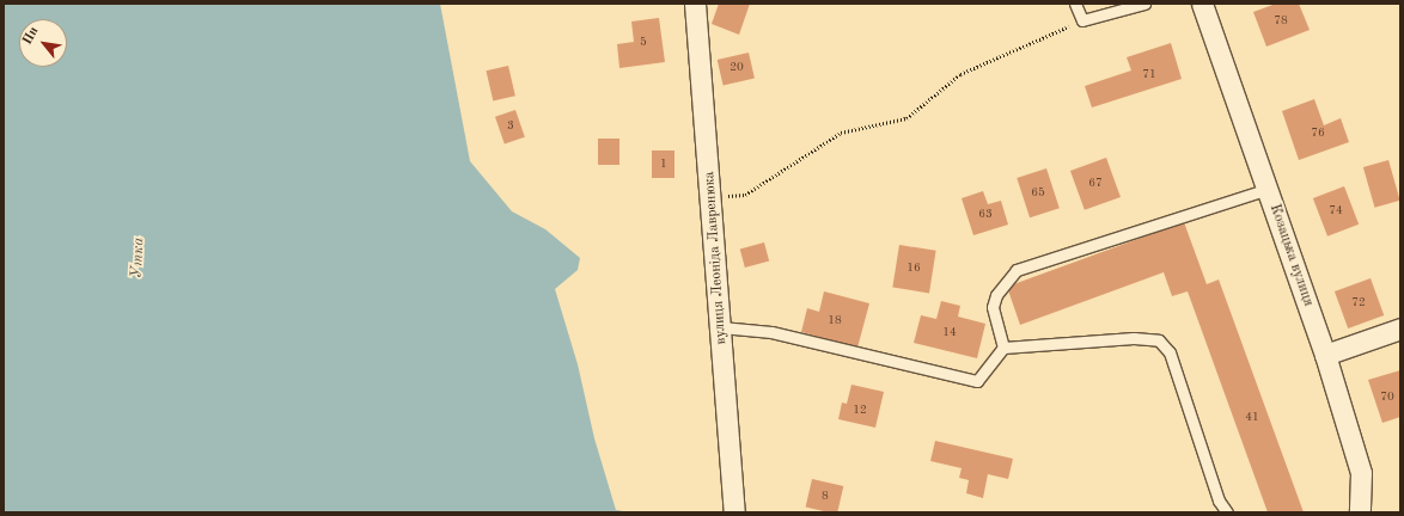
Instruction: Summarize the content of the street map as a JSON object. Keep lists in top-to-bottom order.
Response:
{
  "streets": {
    "street": ["Козацька вулиця", "вулиця Леоніда Лавренюка"]
  },
  "water": ["Утка"],
  "house_numbers": [
    "78",
    "5",
    "20",
    "71",
    "3",
    "76",
    "1",
    "67",
    "65",
    "74",
    "63",
    "16",
    "72",
    "18",
    "14",
    "70",
    "12",
    "41",
    "8"
  ],
  "north": "top left"
}
